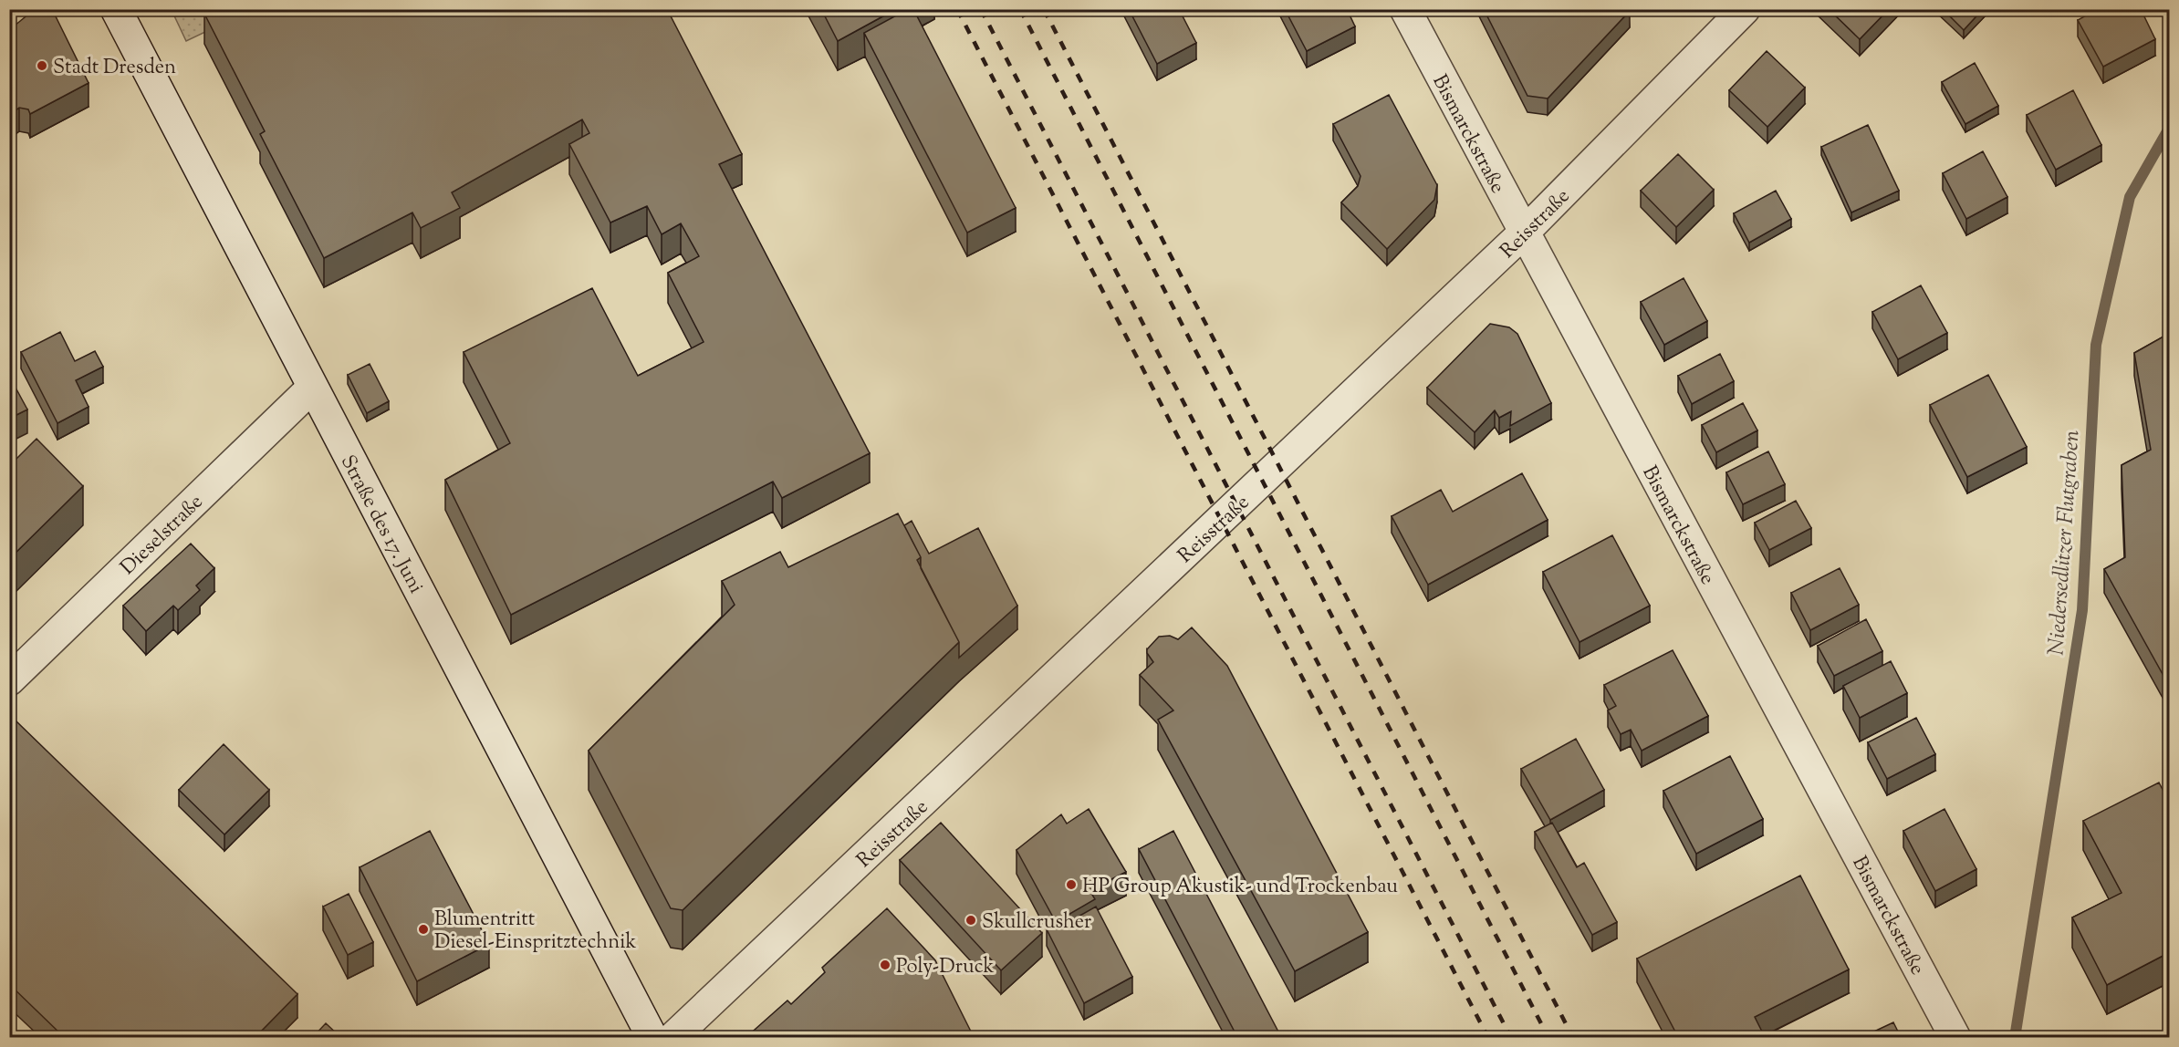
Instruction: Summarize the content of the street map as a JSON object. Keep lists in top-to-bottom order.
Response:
{
  "streets": {
    "street": [
      "Bismarckstraße",
      "Reisstraße",
      "Straße des 17. Juni",
      "Dieselstraße"
    ]
  },
  "crossings": [
    ["Bismarckstraße", "Reisstraße"],
    ["Straße des 17. Juni", "Dieselstraße"]
  ],
  "water": ["Niedersedlitzer Flutgraben"],
  "places": [
    "Stadt Dresden",
    "HP Group Akustik- und Trockenbau",
    "Skullcrusher",
    "Blumentritt Diesel-Einspritztechnik",
    "Poly-Druck"
  ]
}
